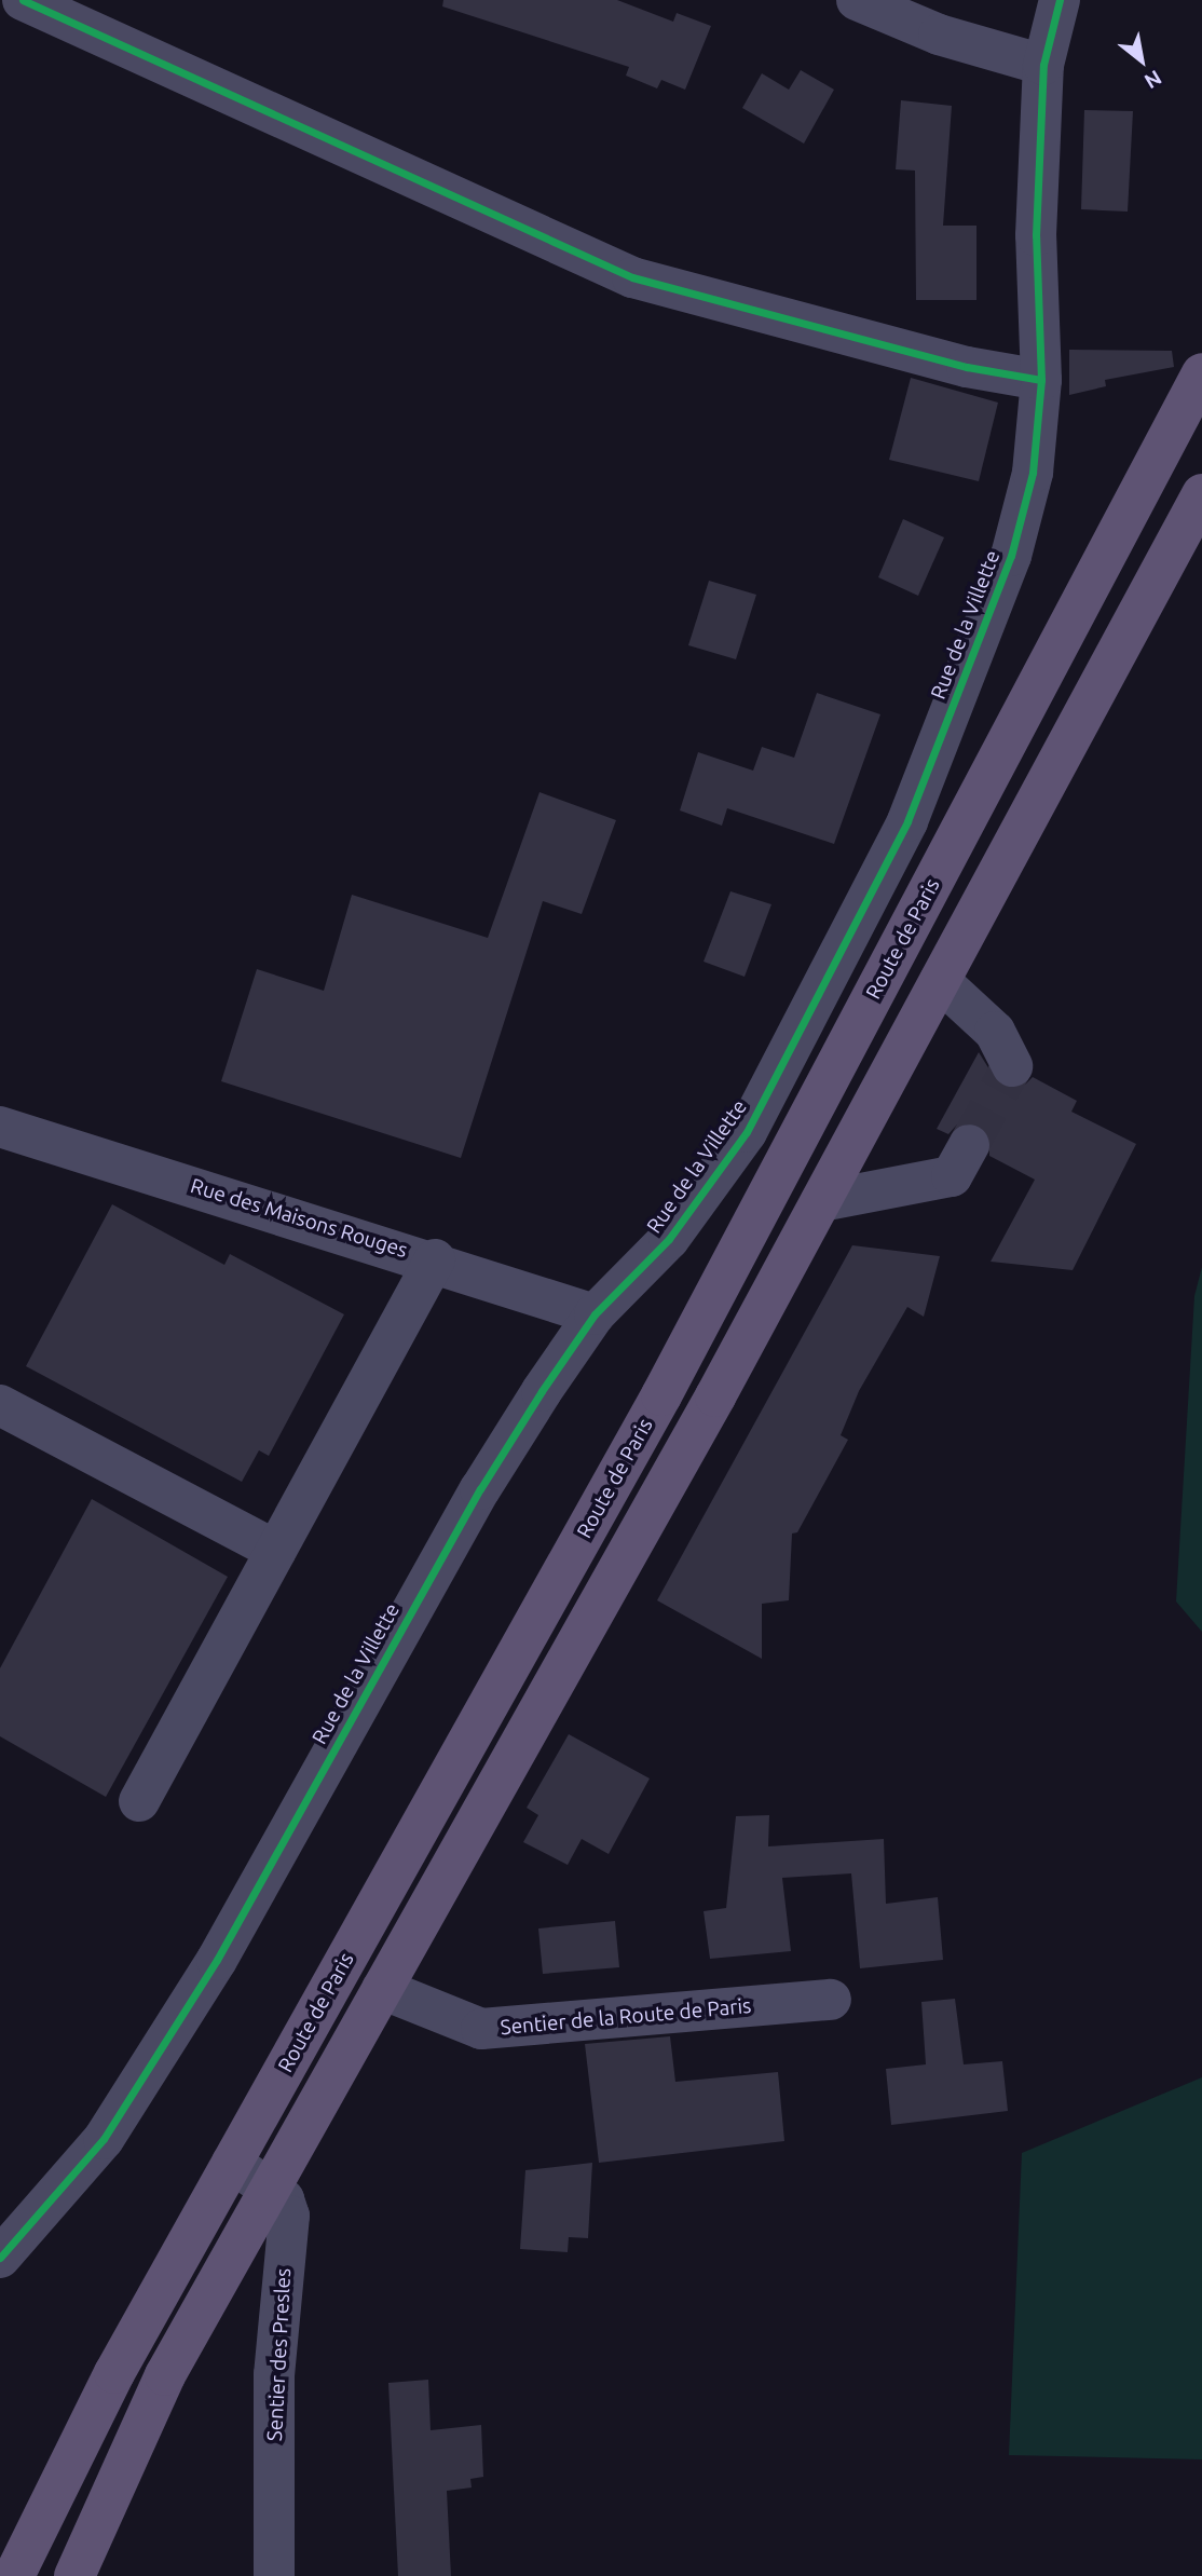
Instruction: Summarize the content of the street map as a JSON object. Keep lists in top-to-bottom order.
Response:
{
  "streets": {
    "main road": ["Route de Paris"],
    "street": [
      "Rue de la Villette",
      "Rue des Maisons Rouges",
      "Sentier de la Route de Paris",
      "Sentier des Presles"
    ]
  },
  "crossings": [
    ["Rue de la Villette", "Rue des Maisons Rouges"],
    ["Route de Paris", "Sentier des Presles"]
  ],
  "north": "bottom right"
}
